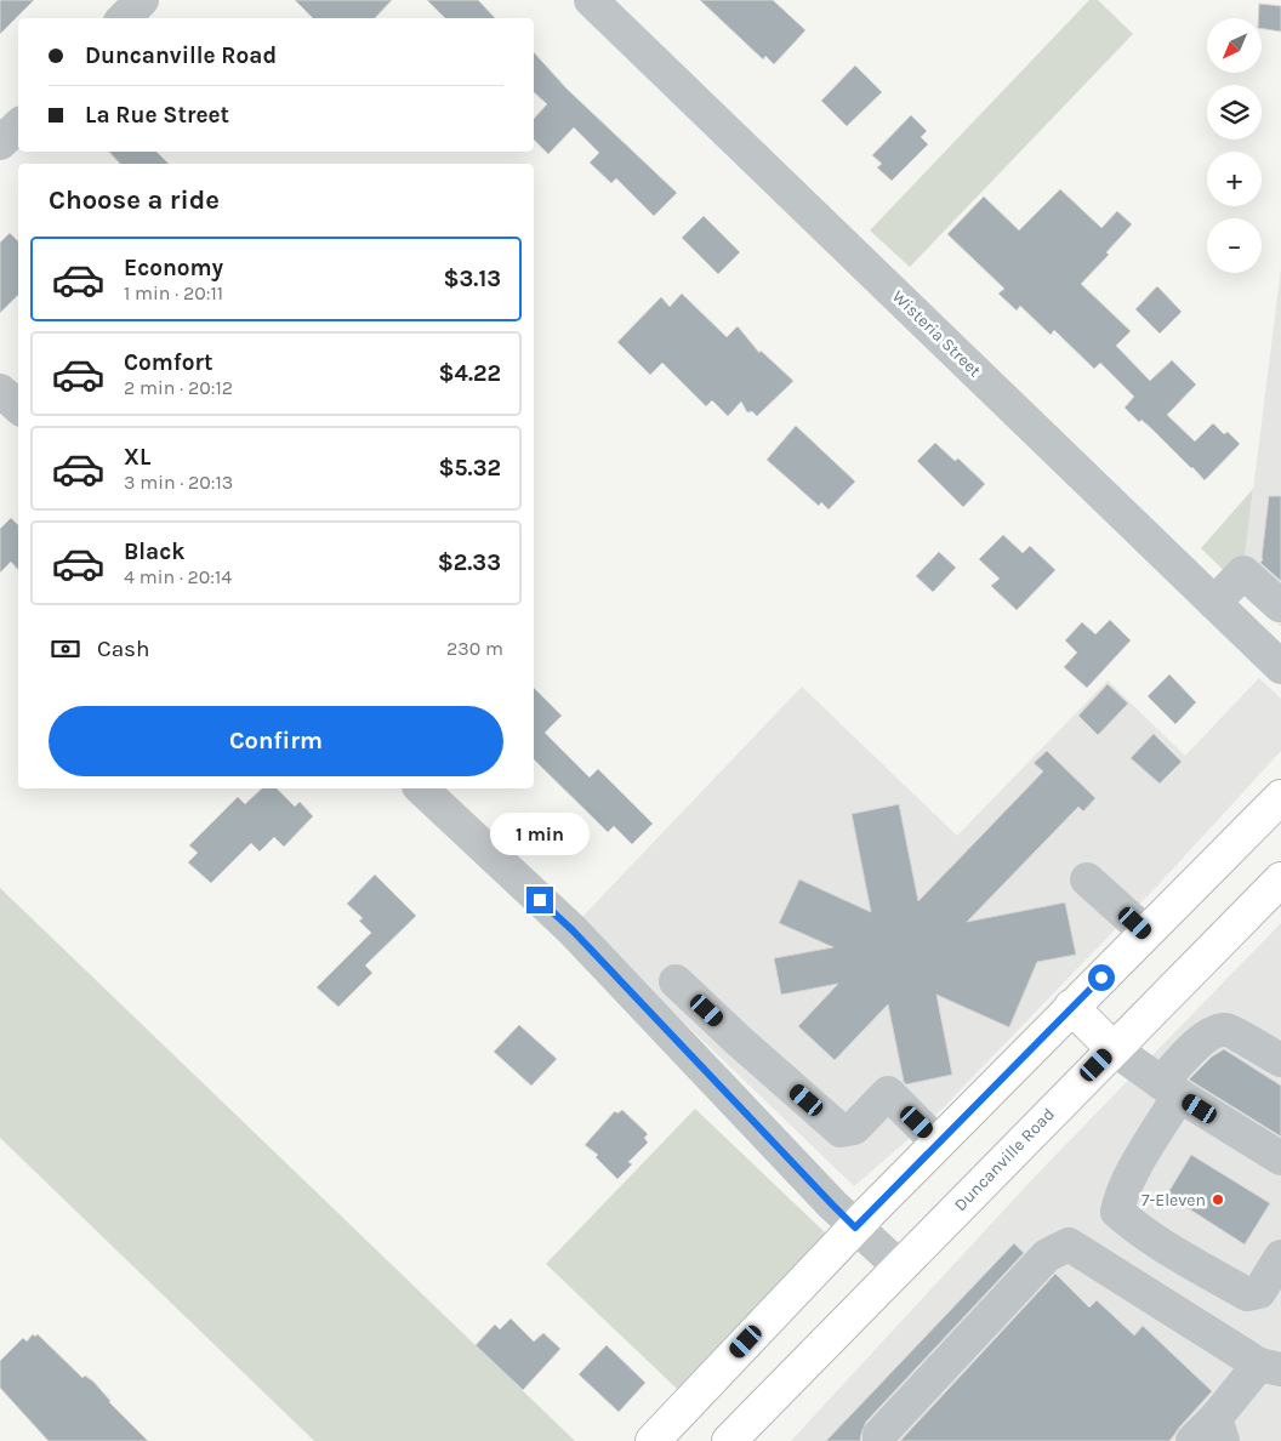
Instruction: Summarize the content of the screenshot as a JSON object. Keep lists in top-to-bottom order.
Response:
{
  "streets": {
    "main road": ["Duncanville Road"],
    "street": ["Wisteria Street"]
  },
  "places": ["7-Eleven"],
  "north": "bottom left",
  "page": {
    "map_buttons": ["+", "−"],
    "banner": ["Duncanville Road", "La Rue Street"],
    "heading": "Choose a ride",
    "list": [
      {
        "name": "Economy",
        "note": "1 min · 20:11",
        "value": "$3.13"
      },
      {
        "name": "Comfort",
        "note": "2 min · 20:12",
        "value": "$4.22"
      },
      {
        "name": "XL",
        "note": "3 min · 20:13",
        "value": "$5.32"
      },
      {
        "name": "Black",
        "note": "4 min · 20:14",
        "value": "$2.33"
      }
    ],
    "pay": ["Cash", "230 m"],
    "buttons": "Confirm",
    "bubble": "1 min"
  }
}
